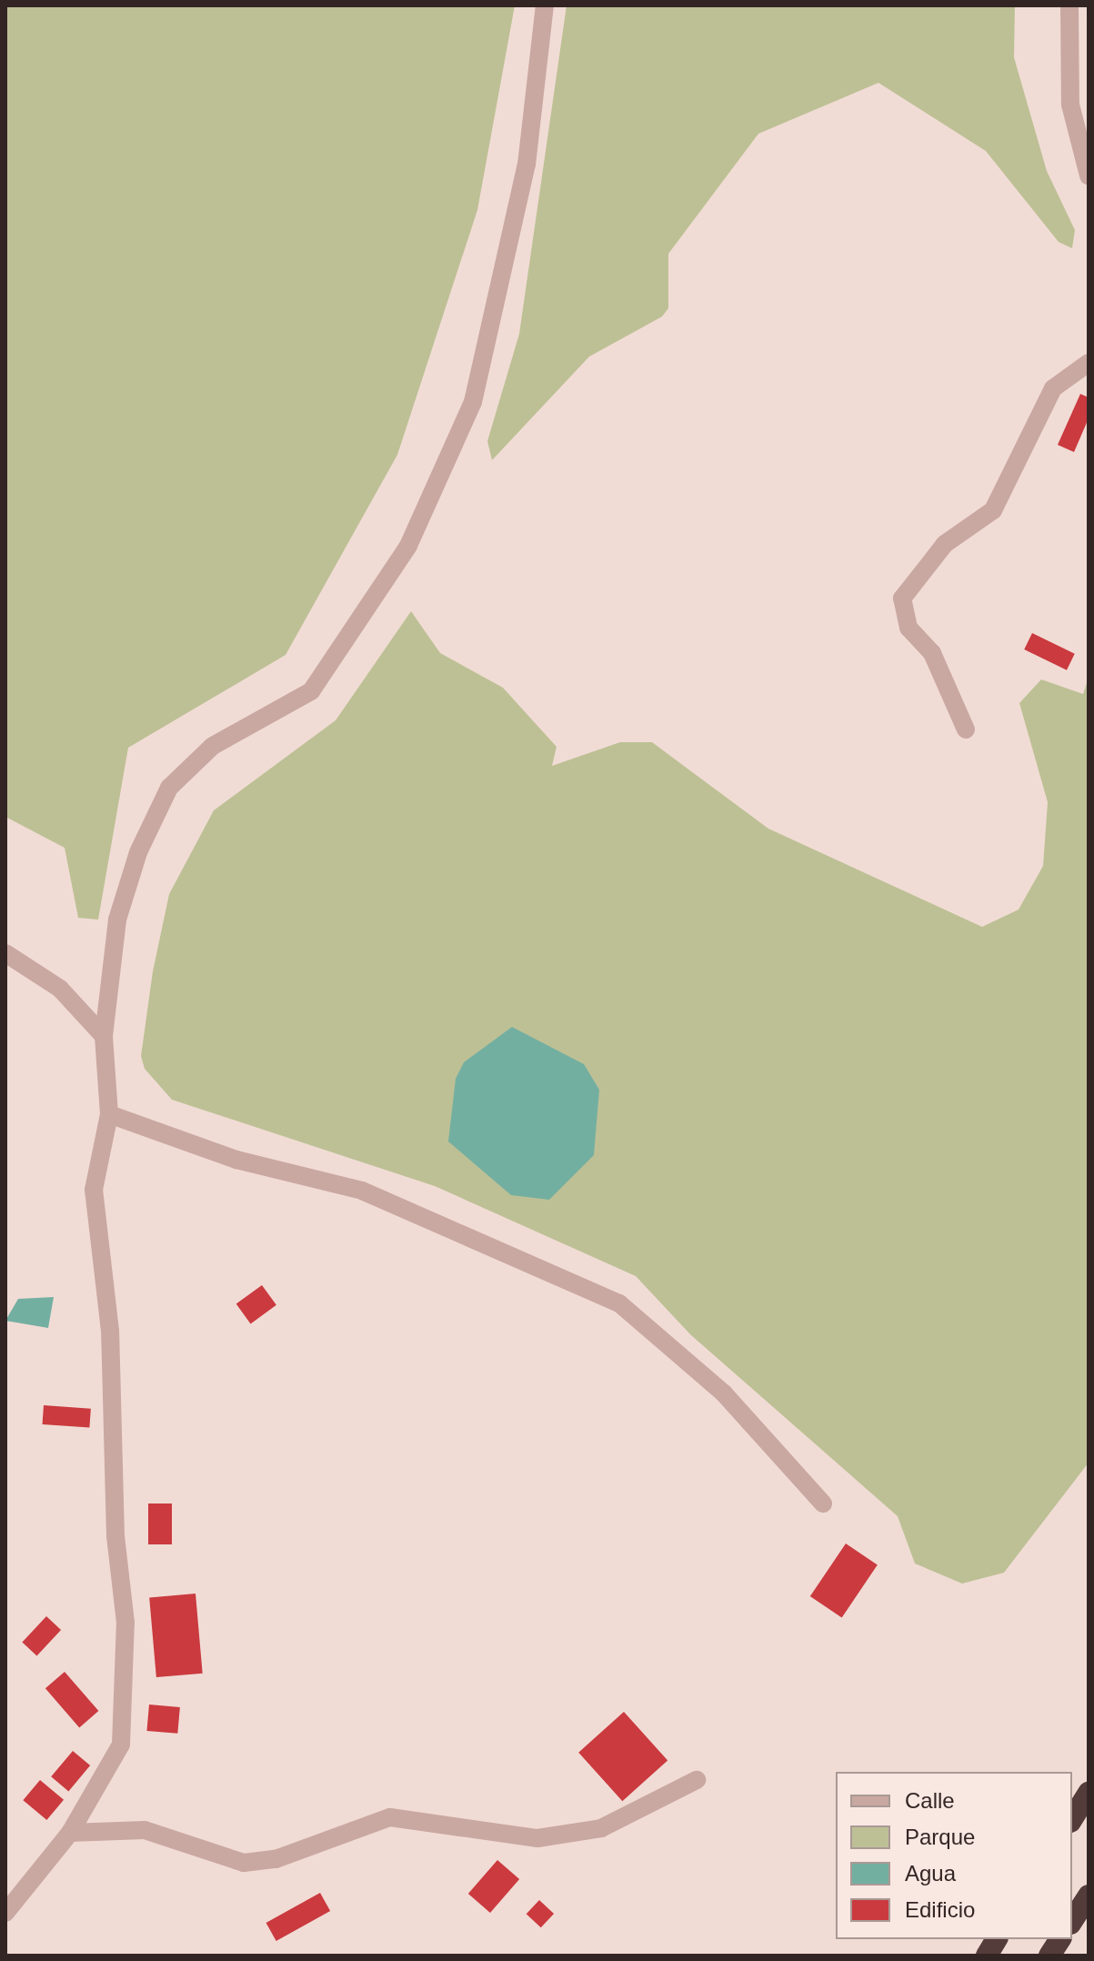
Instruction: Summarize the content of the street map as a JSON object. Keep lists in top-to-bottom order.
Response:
{
  "legend": [
    "Calle",
    "Parque",
    "Agua",
    "Edificio"
  ]
}
